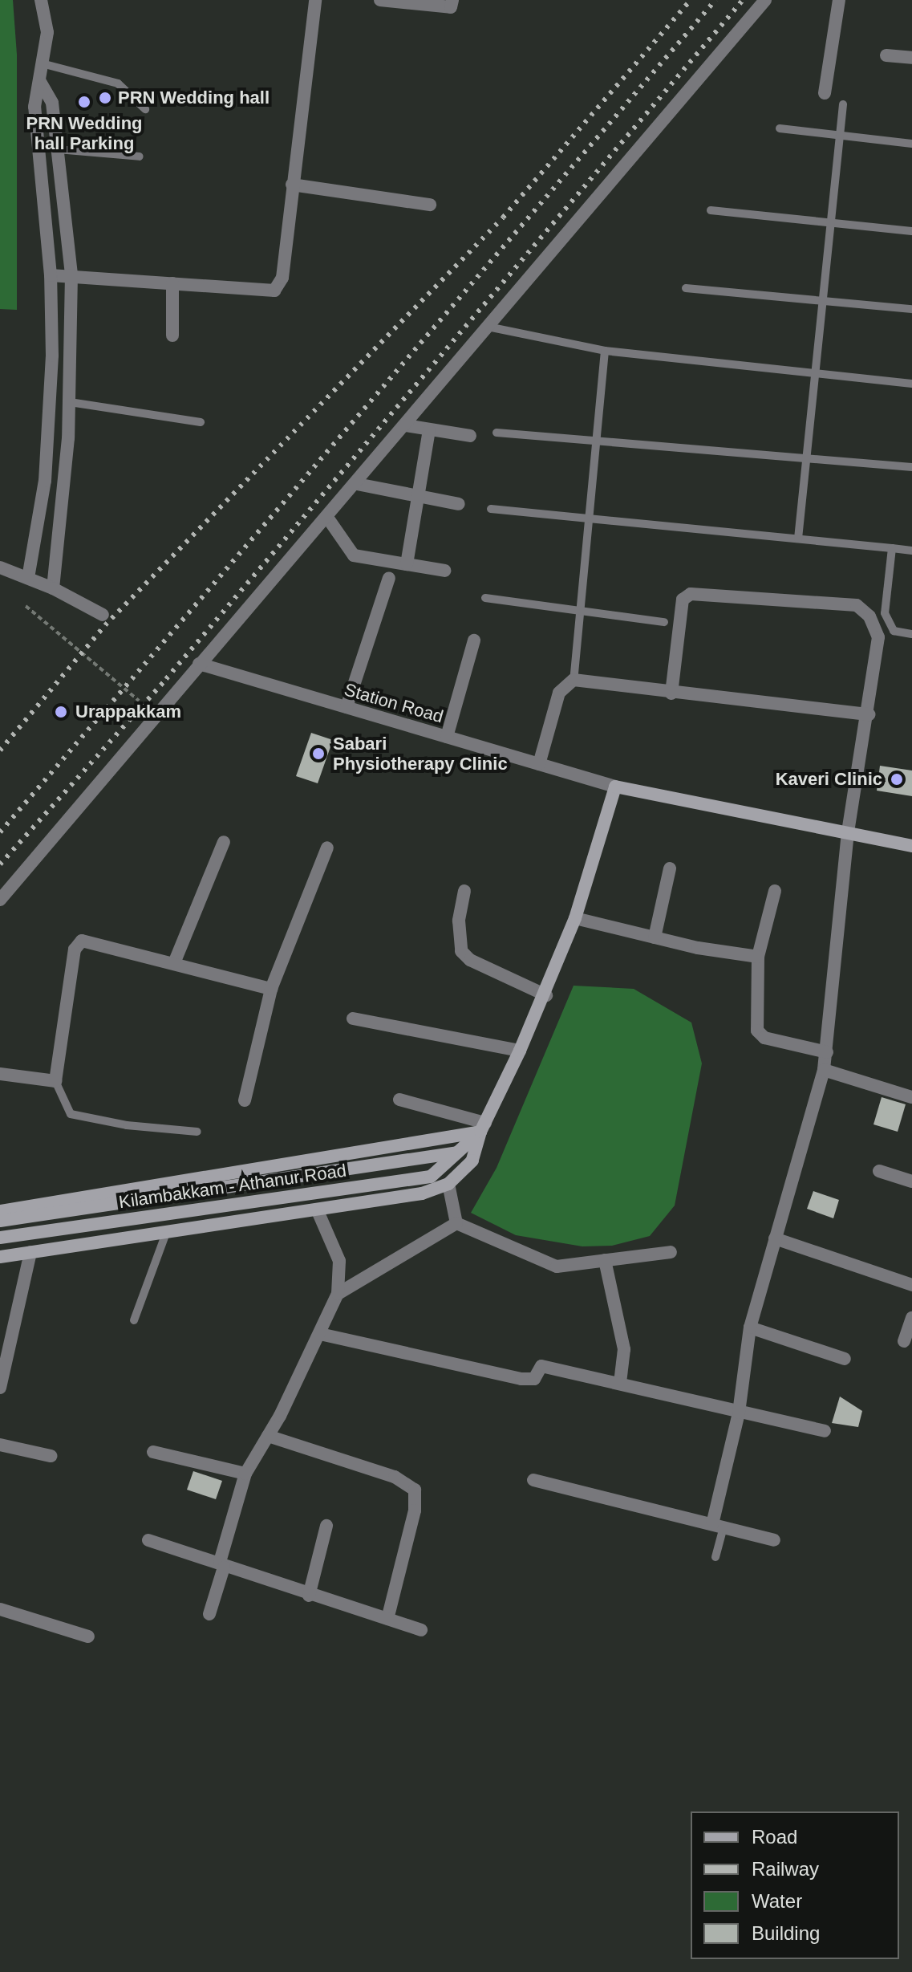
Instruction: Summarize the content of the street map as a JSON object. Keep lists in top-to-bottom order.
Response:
{
  "streets": {
    "street": ["Station Road", "Kilambakkam - Athanur Road"]
  },
  "crossings": [
    ["Station Road", "Kilambakkam - Athanur Road"]
  ],
  "places": [
    "PRN Wedding hall",
    "PRN Wedding hall Parking",
    "Urappakkam",
    "Sabari Physiotherapy Clinic",
    "Kaveri Clinic"
  ],
  "legend": [
    "Road",
    "Railway",
    "Water",
    "Building"
  ]
}
